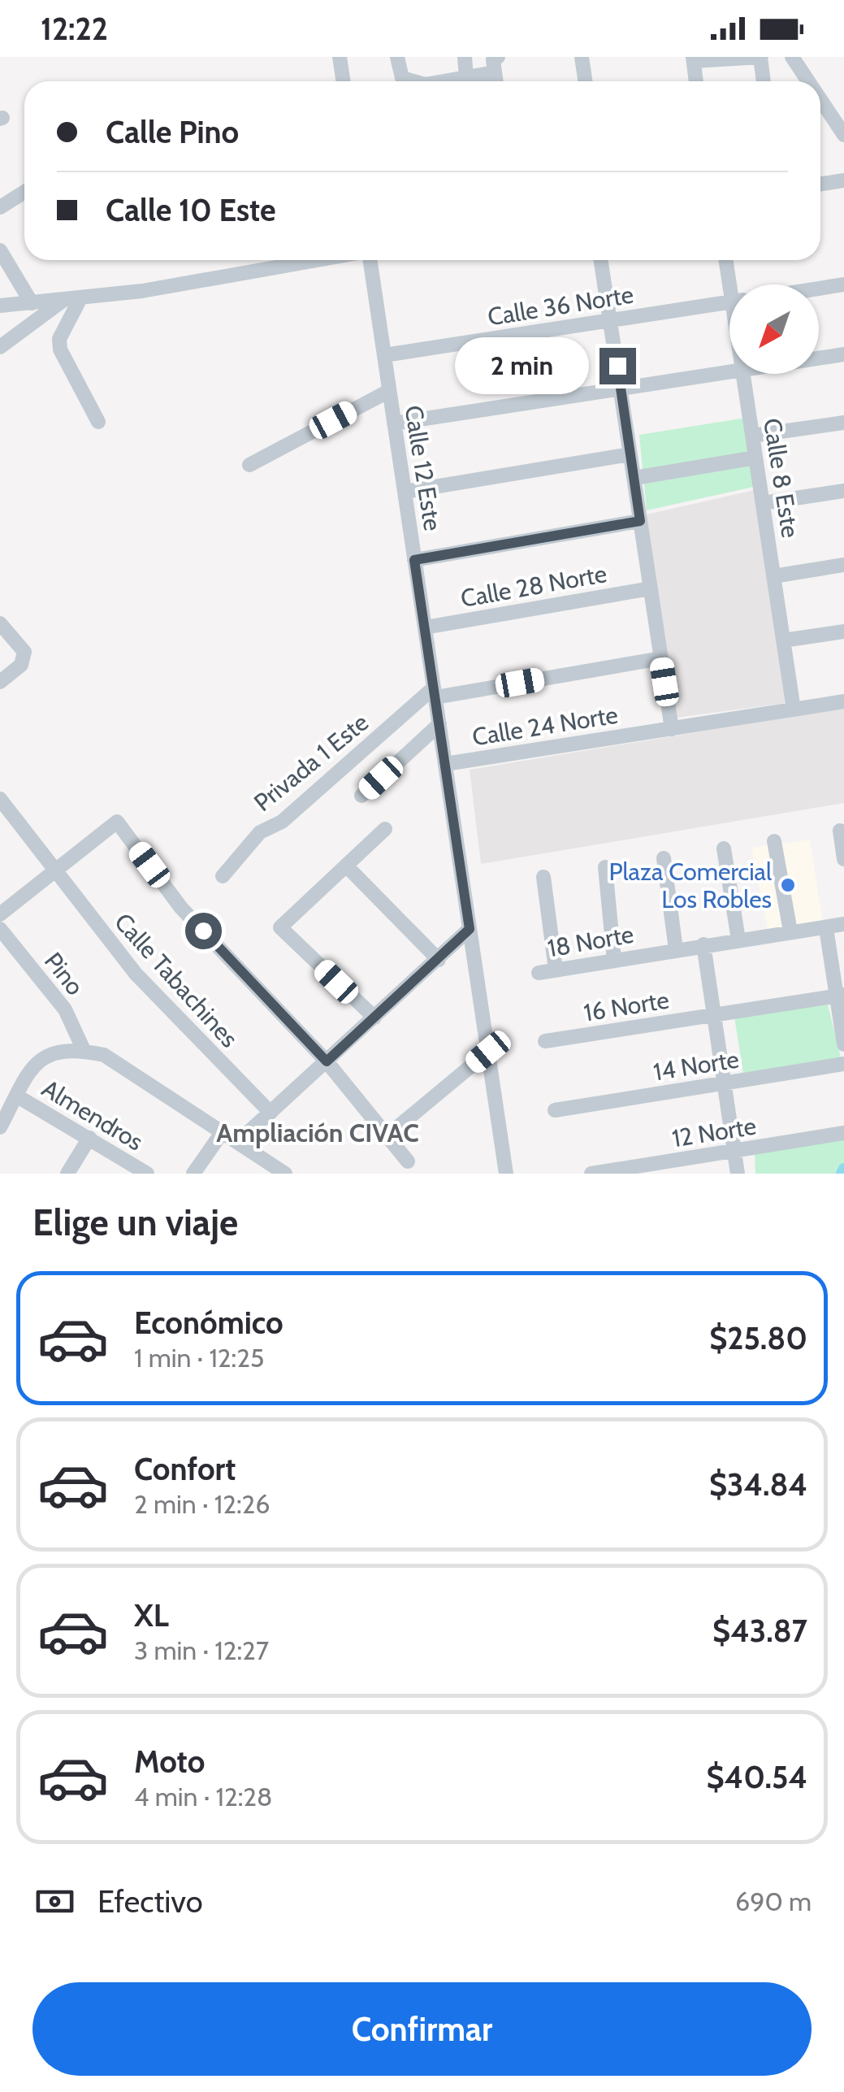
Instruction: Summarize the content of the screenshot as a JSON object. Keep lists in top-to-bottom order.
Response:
{
  "streets": {
    "street": [
      "Calle 36 Norte",
      "Calle 12 Este",
      "Calle 8 Este",
      "Calle 28 Norte",
      "Calle 24 Norte",
      "Privada 1 Este",
      "18 Norte",
      "Pino",
      "Calle Tabachines",
      "16 Norte",
      "14 Norte",
      "Almendros",
      "12 Norte"
    ]
  },
  "crossings": [
    ["Calle 36 Norte", "Calle 12 Este"],
    ["Calle 12 Este", "Calle 28 Norte"],
    ["Calle 12 Este", "Calle 24 Norte"],
    ["Calle 12 Este", "Privada 1 Este"],
    ["Calle 8 Este", "Calle 24 Norte"]
  ],
  "districts": ["Ampliación CIVAC"],
  "places": ["Plaza Comercial Los Robles"],
  "north": "bottom left",
  "page": {
    "status": "12:22",
    "banner": ["Calle Pino", "Calle 10 Este"],
    "bubble": "2 min",
    "heading": "Elige un viaje",
    "list": [
      {
        "name": "Económico",
        "note": "1 min · 12:25",
        "value": "$25.80"
      },
      {
        "name": "Confort",
        "note": "2 min · 12:26",
        "value": "$34.84"
      },
      {
        "name": "XL",
        "note": "3 min · 12:27",
        "value": "$43.87"
      },
      {
        "name": "Moto",
        "note": "4 min · 12:28",
        "value": "$40.54"
      }
    ],
    "pay": ["Efectivo", "690 m"],
    "buttons": "Confirmar"
  }
}
